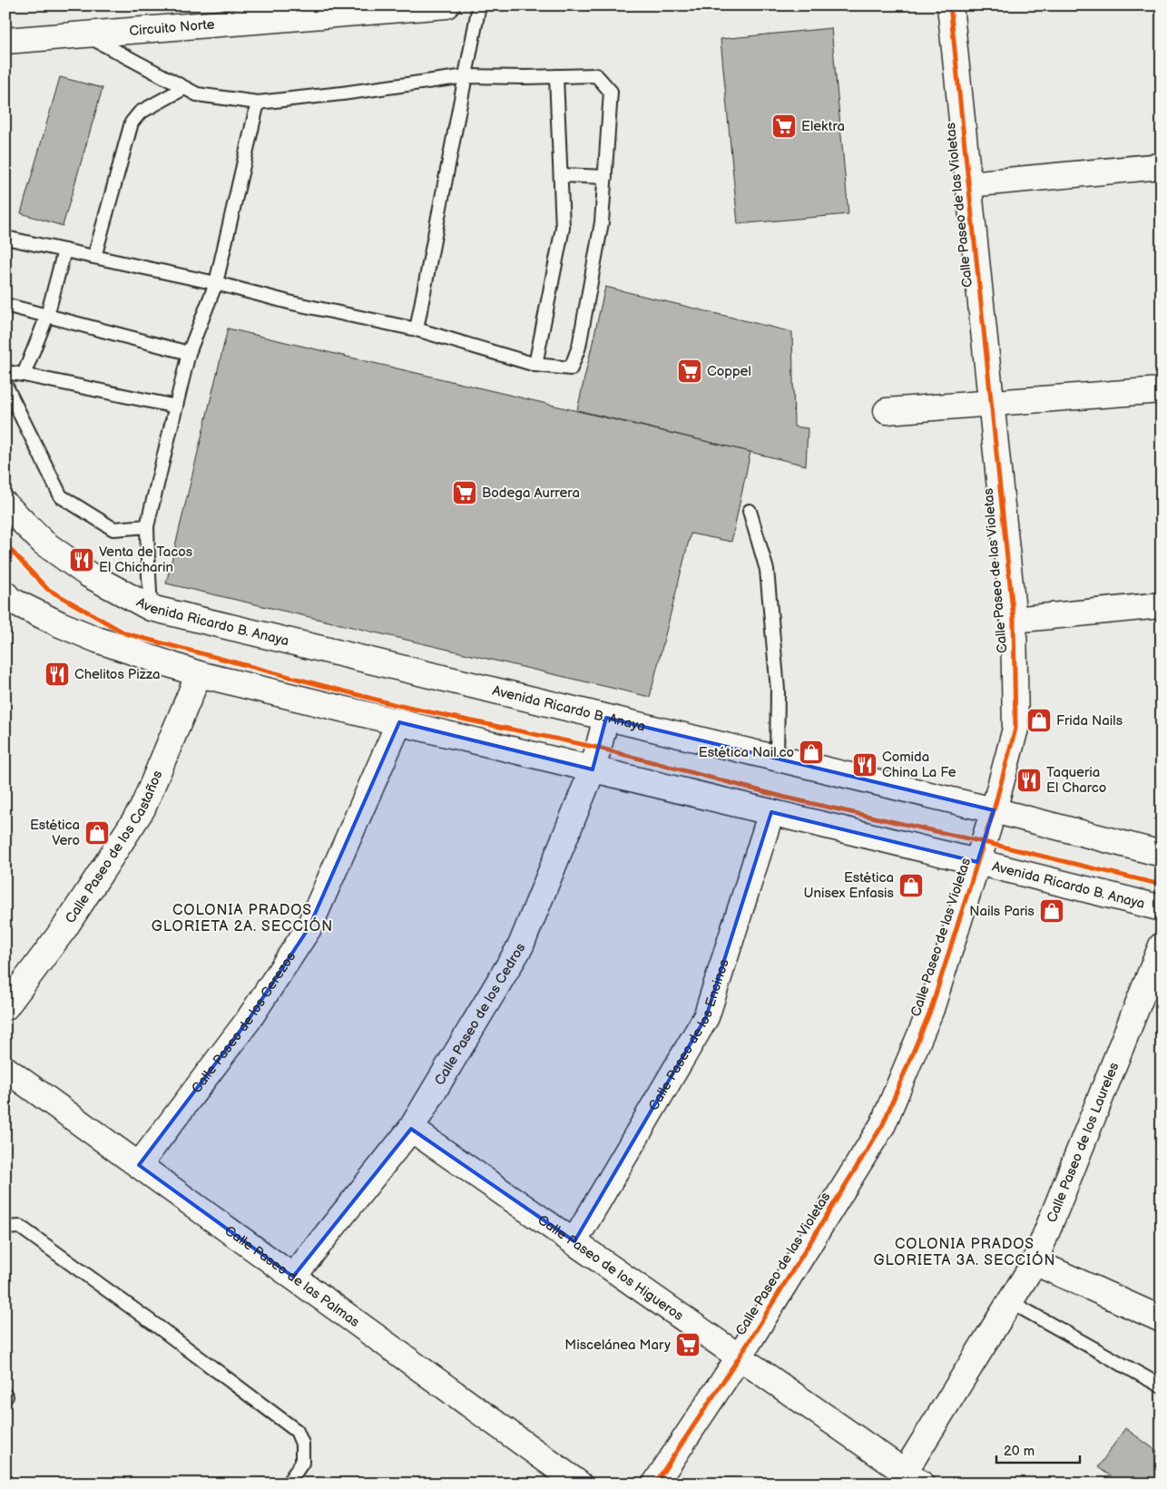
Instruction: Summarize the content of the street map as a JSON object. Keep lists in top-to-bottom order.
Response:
{
  "streets": {
    "street": [
      "Circuito Norte",
      "Calle Paseo de las Violetas",
      "Avenida Ricardo B. Anaya",
      "Calle Paseo de los Castaños",
      "Calle Paseo de los Cedros",
      "Calle Paseo de los Cerezos",
      "Calle Paseo de los Encinos",
      "Calle Paseo de los Laureles",
      "Calle Paseo de los Higueros",
      "Calle Paseo de las Palmas"
    ]
  },
  "crossings": [
    ["Calle Paseo de las Violetas", "Avenida Ricardo B. Anaya"],
    ["Calle Paseo de las Violetas", "Calle Paseo de los Higueros"],
    ["Avenida Ricardo B. Anaya", "Calle Paseo de los Castaños"],
    ["Avenida Ricardo B. Anaya", "Calle Paseo de los Cedros"],
    ["Avenida Ricardo B. Anaya", "Calle Paseo de los Cerezos"],
    ["Avenida Ricardo B. Anaya", "Calle Paseo de los Encinos"],
    ["Calle Paseo de los Cedros", "Calle Paseo de los Higueros"],
    ["Calle Paseo de los Cedros", "Calle Paseo de las Palmas"],
    ["Calle Paseo de los Cerezos", "Calle Paseo de las Palmas"],
    ["Calle Paseo de los Encinos", "Calle Paseo de los Higueros"],
    ["Calle Paseo de los Laureles", "Calle Paseo de los Higueros"]
  ],
  "districts": ["COLONIA PRADOS GLORIETA 2A. SECCIÓN", "COLONIA PRADOS GLORIETA 3A. SECCIÓN"],
  "places": {
    "supermarket": [
      "Elektra",
      "Coppel",
      "Bodega Aurrera",
      "Miscelánea Mary"
    ],
    "restaurant": [
      "Venta de Tacos El Chicharin",
      "Chelitos Pizza",
      "Comida China La Fe",
      "Taqueria El Charco"
    ],
    "shop": [
      "Frida Nails",
      "Estética Nail.co",
      "Estética Vero",
      "Estética Unisex Enfasis",
      "Nails Paris"
    ]
  },
  "scale_bar": "20 m"
}
